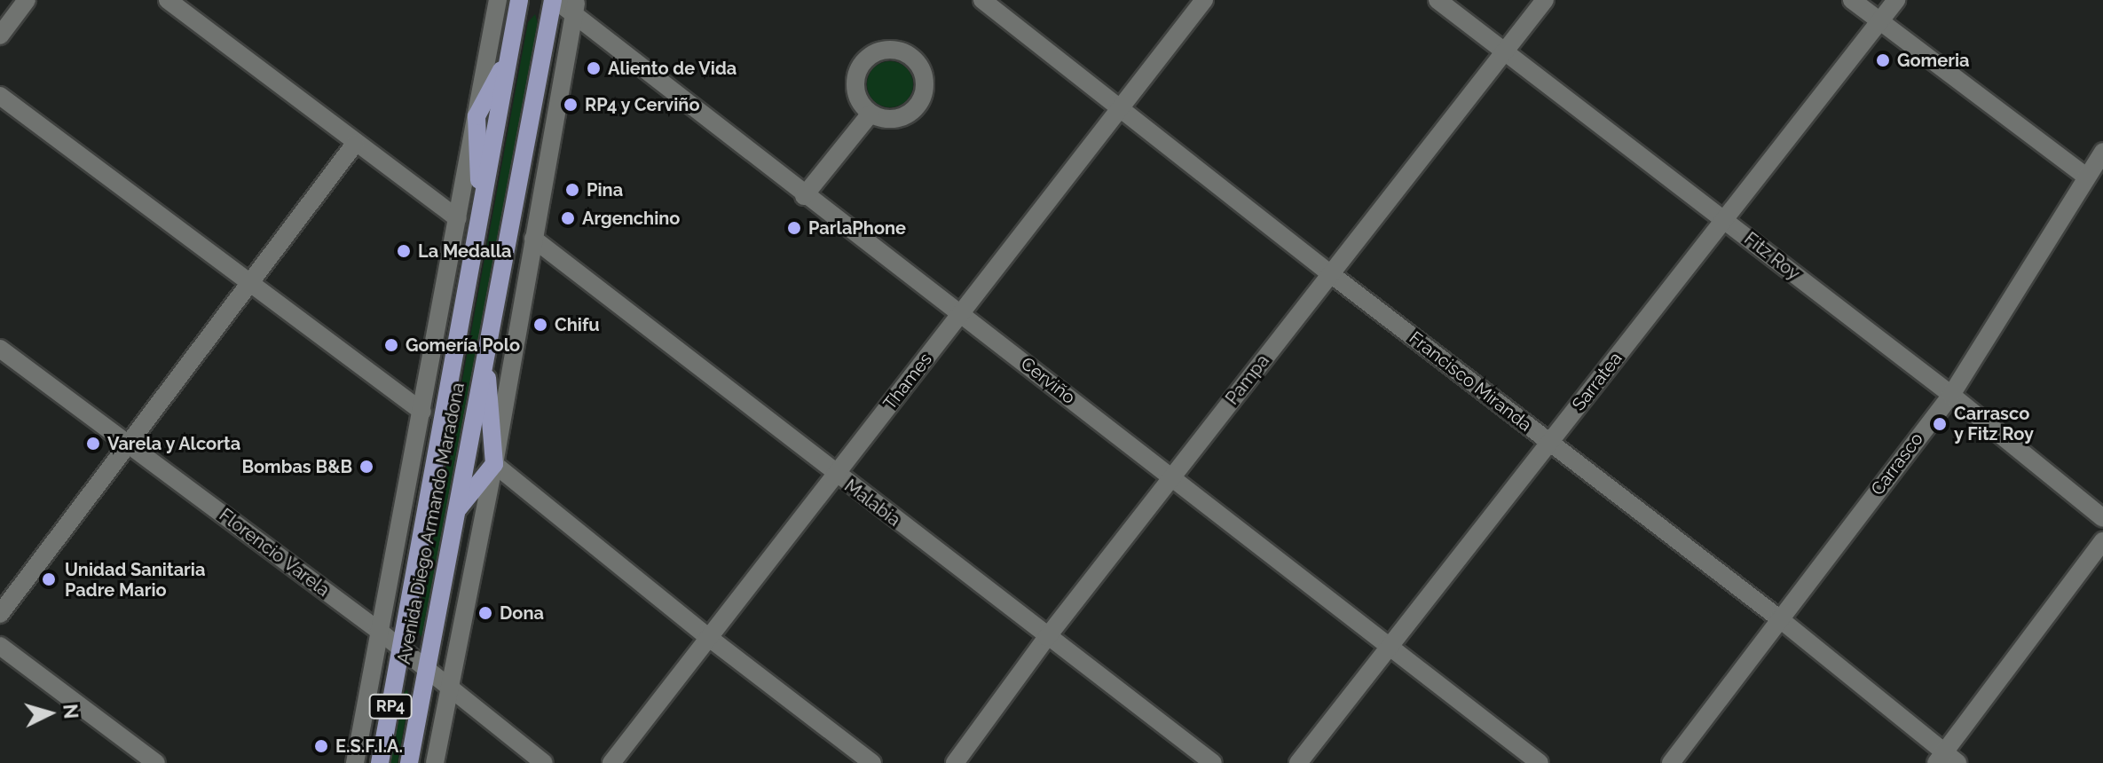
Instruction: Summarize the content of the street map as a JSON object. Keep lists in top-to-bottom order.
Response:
{
  "streets": {
    "main road": ["Avenida Diego Armando Maradona", "RP4"],
    "street": [
      "Fitz Roy",
      "Pampa",
      "Cerviño",
      "Thames",
      "Francisco Miranda",
      "Sarratea",
      "Carrasco",
      "Malabia",
      "Florencio Varela"
    ]
  },
  "crossings": [
    ["Fitz Roy", "Pampa"],
    ["Fitz Roy", "Sarratea"],
    ["Fitz Roy", "Carrasco"],
    ["Pampa", "Cerviño"],
    ["Pampa", "Francisco Miranda"],
    ["Pampa", "Malabia"],
    ["Cerviño", "Thames"],
    ["Cerviño", "Sarratea"],
    ["Cerviño", "Avenida Diego Armando Maradona"],
    ["Thames", "Francisco Miranda"],
    ["Thames", "Malabia"],
    ["Francisco Miranda", "Sarratea"],
    ["Francisco Miranda", "Carrasco"],
    ["Avenida Diego Armando Maradona", "Florencio Varela"]
  ],
  "places": [
    "Gomeria",
    "Aliento de Vida",
    "RP4 y Cerviño",
    "Pina",
    "Argenchino",
    "ParlaPhone",
    "La Medalla",
    "Chifu",
    "Gomería Polo",
    "Carrasco y Fitz Roy",
    "Varela y Alcorta",
    "Bombas B&B",
    "Unidad Sanitaria Padre Mario",
    "Dona",
    "E.S.F.I.A."
  ],
  "north": "right"
}
